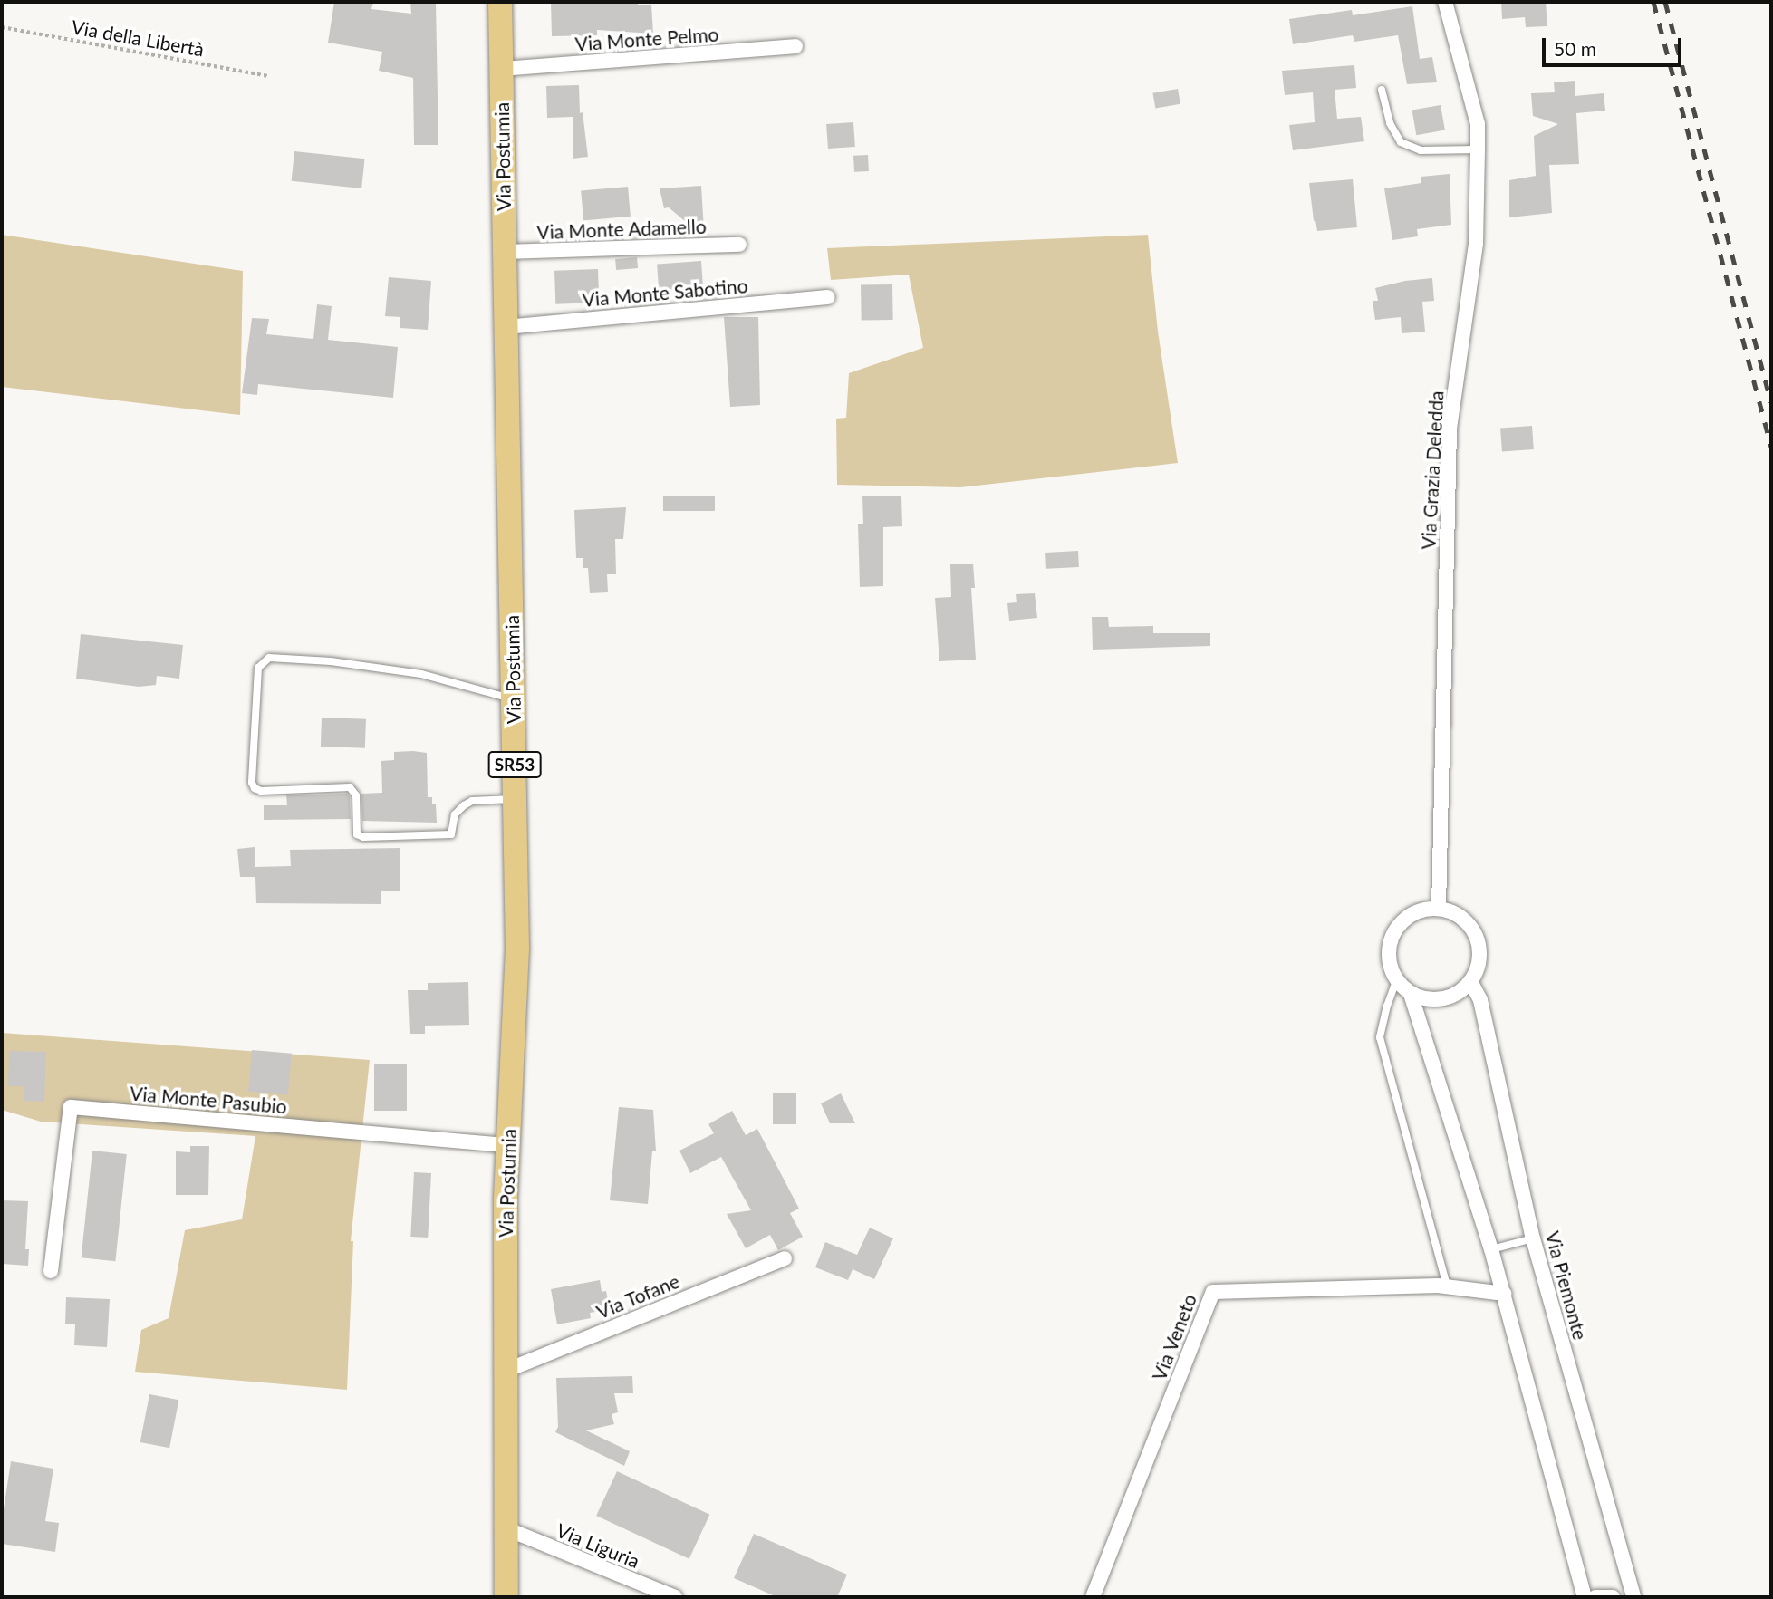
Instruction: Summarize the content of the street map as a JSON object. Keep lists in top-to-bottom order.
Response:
{
  "streets": {
    "main road": ["Via Postumia", "SR53"],
    "street": [
      "Via Monte Pelmo",
      "Via Monte Adamello",
      "Via Monte Sabotino",
      "Via Grazia Deledda",
      "Via Monte Pasubio",
      "Via Piemonte",
      "Via Tofane",
      "Via Veneto",
      "Via Liguria"
    ],
    "path": ["Via della Libertà"]
  },
  "crossings": [
    ["Via Monte Pelmo", "Via Postumia"],
    ["Via Postumia", "Via Monte Adamello"],
    ["Via Postumia", "Via Monte Sabotino"],
    ["Via Postumia", "SR53"],
    ["Via Postumia", "Via Monte Pasubio"],
    ["Via Postumia", "Via Tofane"],
    ["Via Postumia", "Via Liguria"],
    ["Via Grazia Deledda", "Via Piemonte"],
    ["SR53", "Via Liguria"]
  ],
  "scale_bar": "50 m"
}
